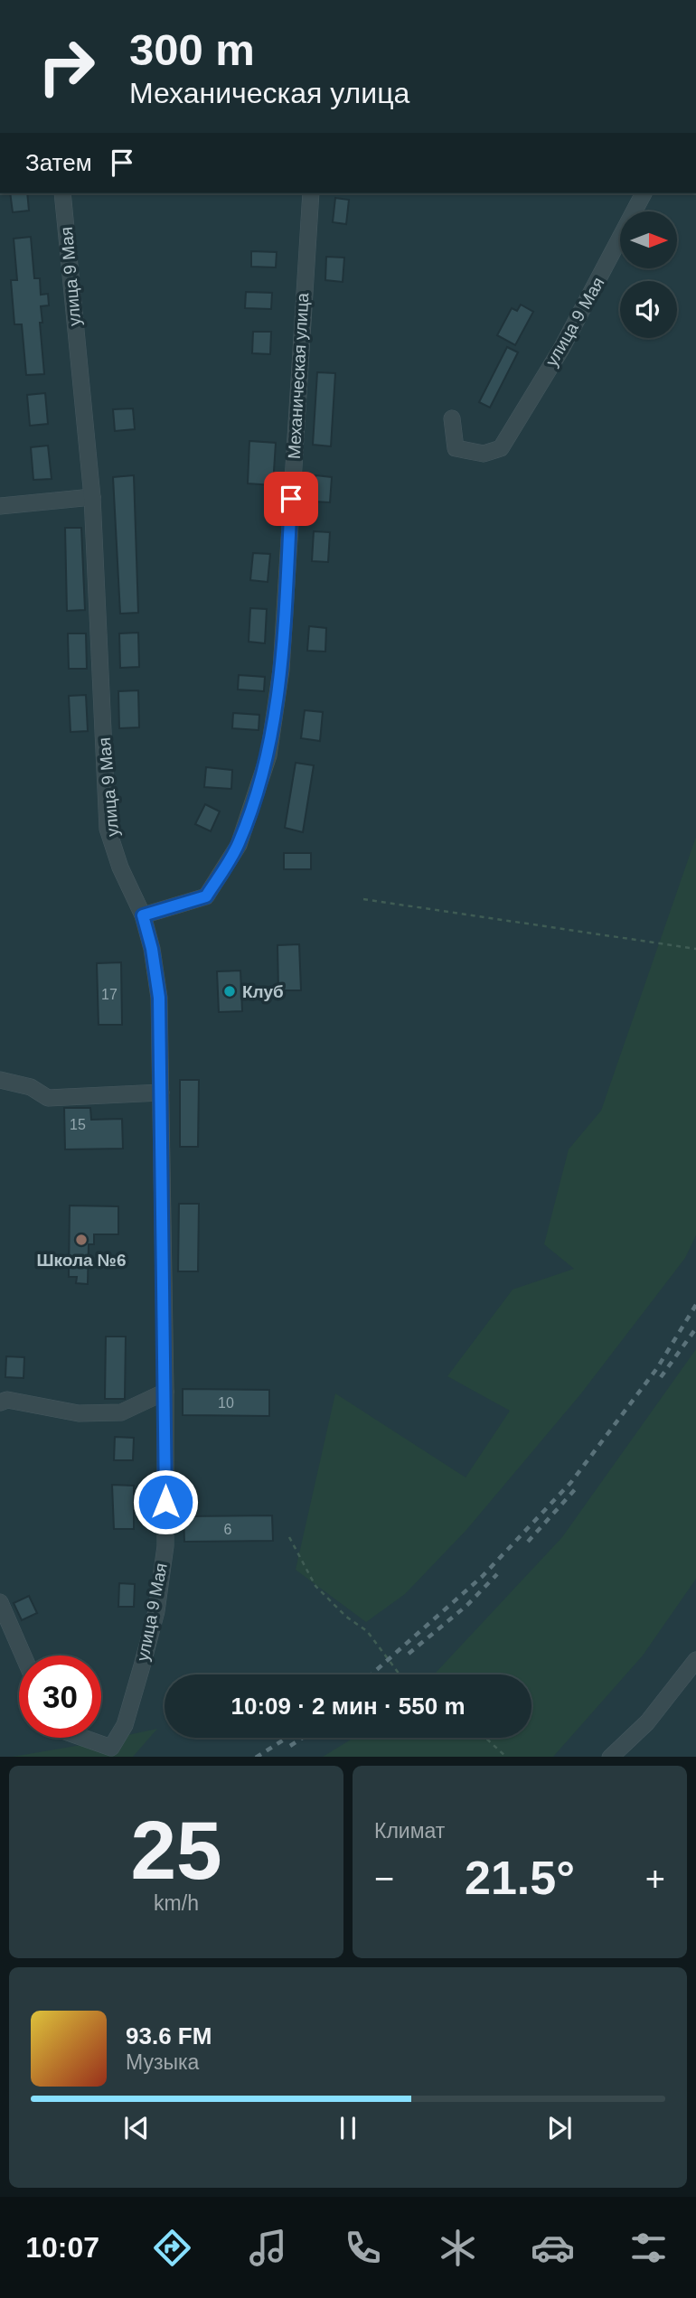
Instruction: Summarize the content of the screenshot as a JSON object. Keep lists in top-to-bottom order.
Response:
{
  "streets": {
    "street": ["улица 9 Мая", "Механическая улица"]
  },
  "crossings": [
    ["улица 9 Мая", "Механическая улица"]
  ],
  "places": ["Клуб", "Школа №6"],
  "house_numbers": [
    "17",
    "15",
    "10",
    "6"
  ],
  "north": "right",
  "page": {
    "turn": ["300 m", "Механическая улица"],
    "then": "Затем",
    "limit": "30",
    "trip": "10:09 · 2 мин · 550 m",
    "tile": [
      ["25", "km/h"],
      "Климат"
    ],
    "heat": ["−", "21.5°", "+"],
    "song": ["93.6 FM", "Музыка"],
    "tabs": "10:07"
  }
}
